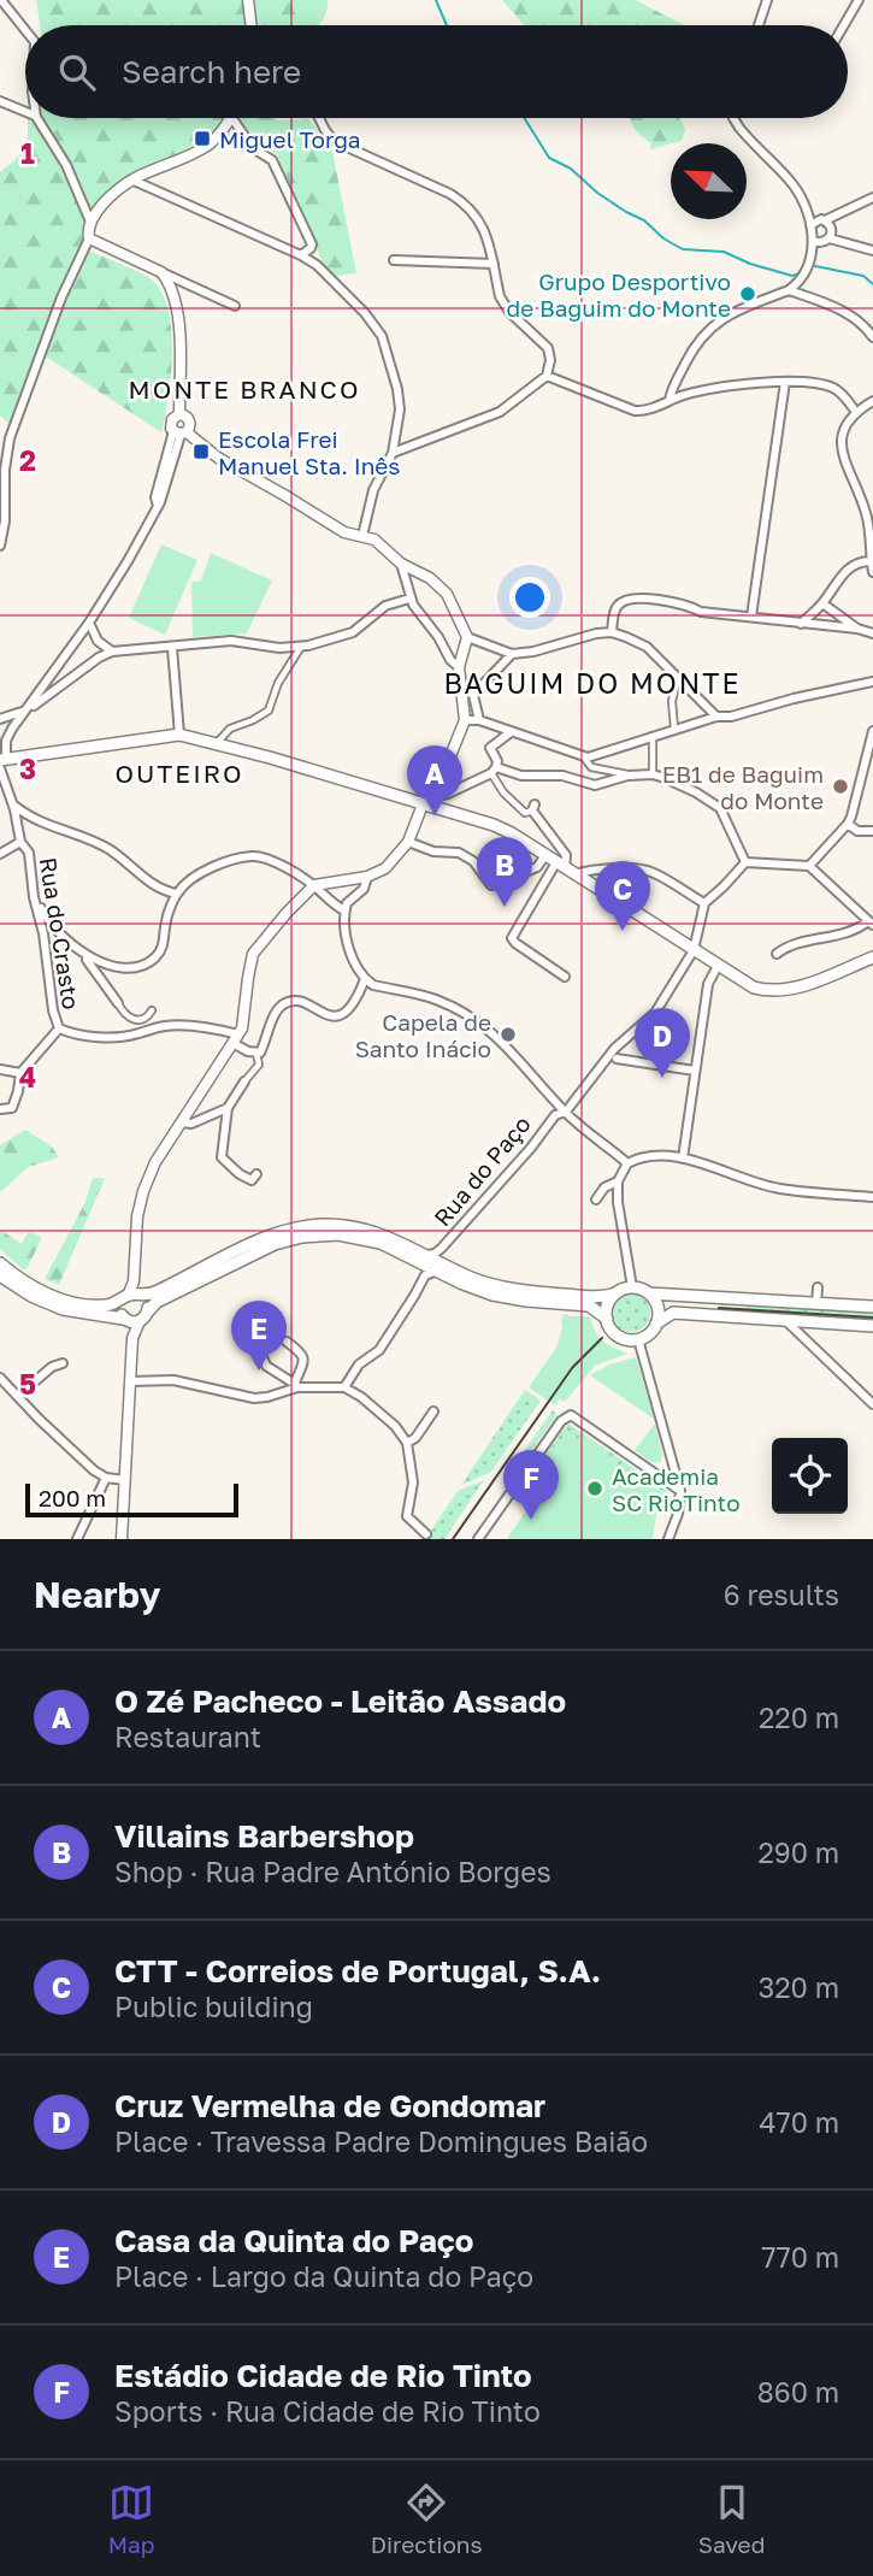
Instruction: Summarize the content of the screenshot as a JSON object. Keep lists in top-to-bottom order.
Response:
{
  "streets": {
    "street": ["Rua do Crasto", "Rua do Paço"]
  },
  "districts": ["MONTE BRANCO", "BAGUIM DO MONTE", "OUTEIRO"],
  "places": {
    "transit": ["Miguel Torga", "Escola Frei Manuel Sta. Inês"],
    "other": [
      "Grupo Desportivo de Baguim do Monte",
      "EB1 de Baguim do Monte",
      "Capela de Santo Inácio",
      "Academia SC RioTinto"
    ]
  },
  "scale_bar": "200 m",
  "north": "top left",
  "page": {
    "search": "Search here",
    "pins": [
      "A",
      "B",
      "C",
      "D",
      "E",
      "F"
    ],
    "scale": "200 m",
    "heading": ["Nearby", "6 results"],
    "list": [
      {
        "mark": "A",
        "name": "O Zé Pacheco - Leitão Assado",
        "note": "Restaurant",
        "value": "220 m"
      },
      {
        "mark": "B",
        "name": "Villains Barbershop",
        "note": "Shop · Rua Padre António Borges",
        "value": "290 m"
      },
      {
        "mark": "C",
        "name": "CTT - Correios de Portugal, S.A.",
        "note": "Public building",
        "value": "320 m"
      },
      {
        "mark": "D",
        "name": "Cruz Vermelha de Gondomar",
        "note": "Place · Travessa Padre Domingues Baião",
        "value": "470 m"
      },
      {
        "mark": "E",
        "name": "Casa da Quinta do Paço",
        "note": "Place · Largo da Quinta do Paço",
        "value": "770 m"
      },
      {
        "mark": "F",
        "name": "Estádio Cidade de Rio Tinto",
        "note": "Sports · Rua Cidade de Rio Tinto",
        "value": "860 m"
      }
    ],
    "nav": ["Map", "Directions", "Saved"]
  },
  "grid": {
    "rows": [
      "1",
      "2",
      "3",
      "4",
      "5"
    ]
  }
}
